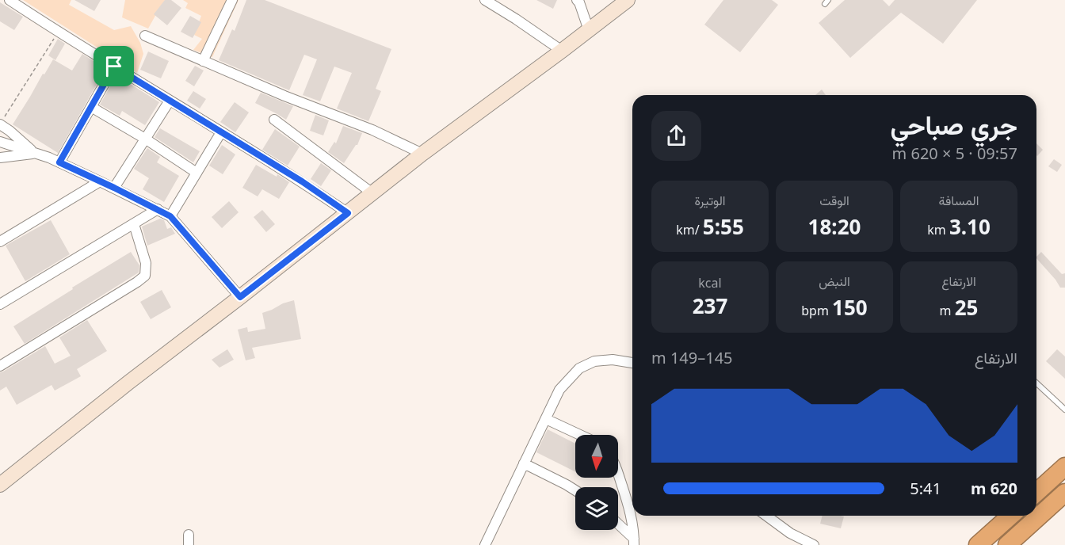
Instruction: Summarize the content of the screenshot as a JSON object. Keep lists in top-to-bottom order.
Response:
{
  "north": "bottom",
  "page": {
    "heading": ["جري صباحي", "09:57 · 5 × 620 m"],
    "stats": [
      ["المسافة", "3.10 km"],
      ["الوقت", "18:20"],
      ["الوتيرة", "5:55 /km"],
      ["الارتفاع", "25 m"],
      ["النبض", "150 bpm"],
      ["kcal", "237"]
    ],
    "chart": ["الارتفاع", "145–149 m"],
    "list": [
      {
        "name": "620 m",
        "note": "5:41"
      }
    ]
  }
}
